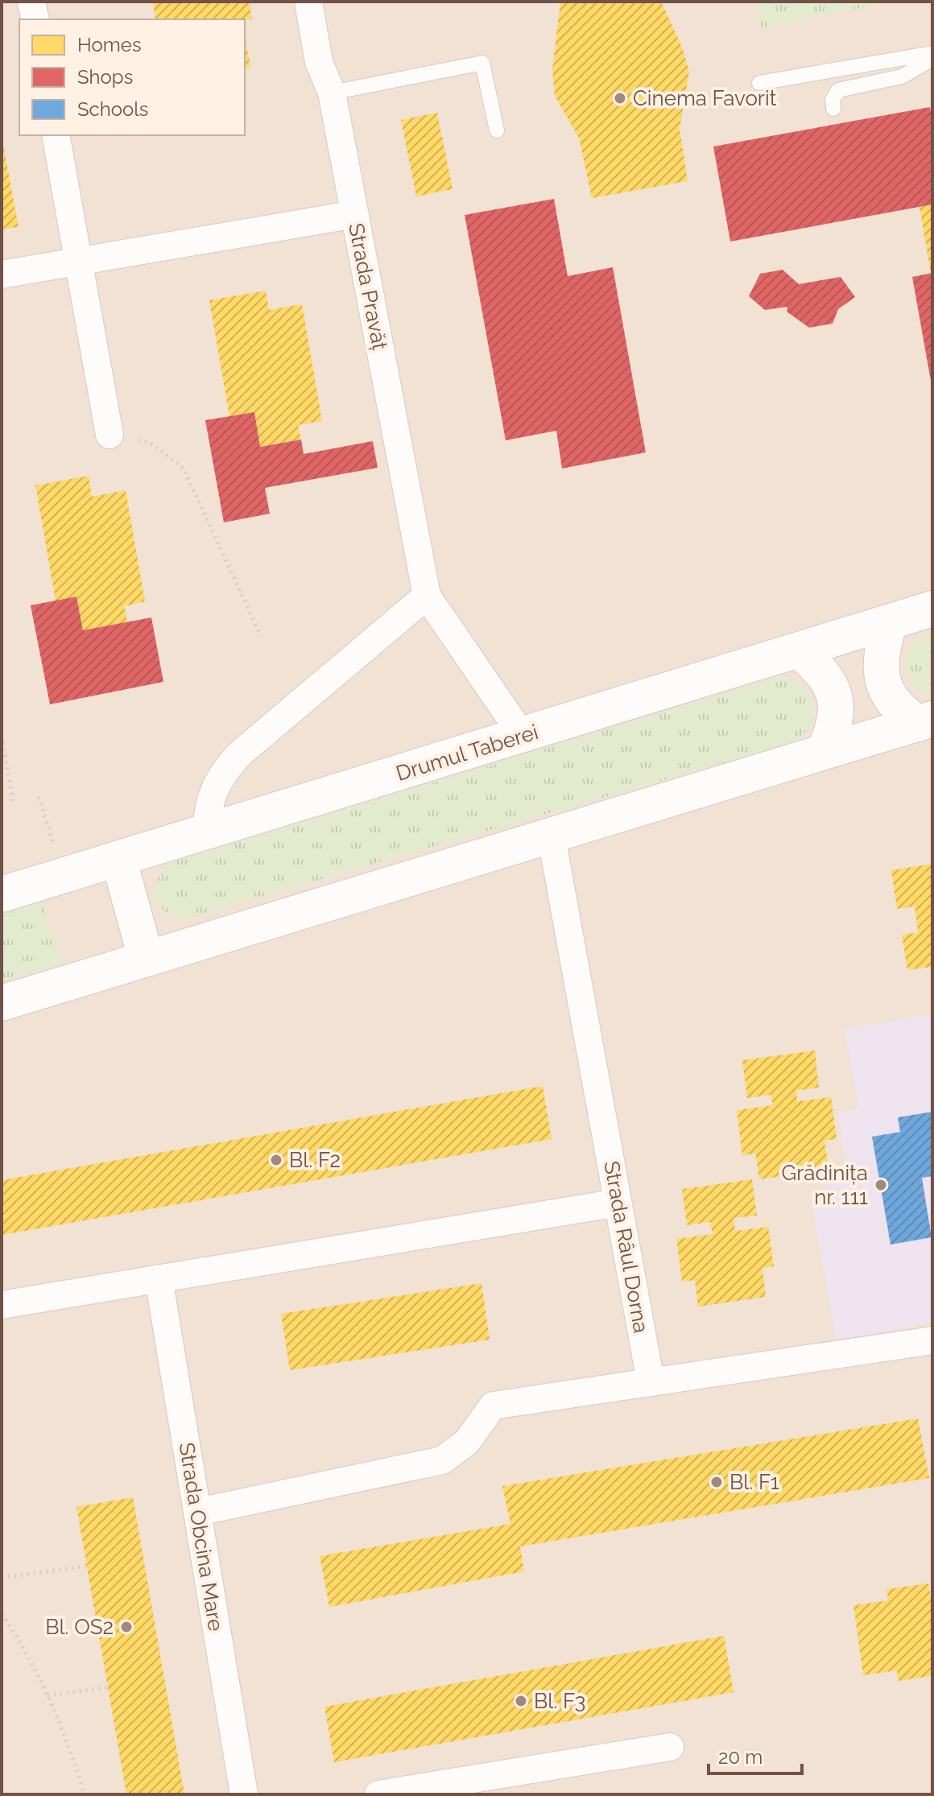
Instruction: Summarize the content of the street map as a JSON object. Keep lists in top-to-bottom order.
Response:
{
  "streets": {
    "main road": ["Drumul Taberei"],
    "street": ["Strada Pravăț", "Strada Râul Dorna", "Strada Obcina Mare"]
  },
  "places": [
    "Cinema Favorit",
    "Bl. F2",
    "Grădinița nr. 111",
    "Bl. F1",
    "Bl. OS2",
    "Bl. F3"
  ],
  "legend": ["Homes", "Shops", "Schools"],
  "scale_bar": "20 m"
}
